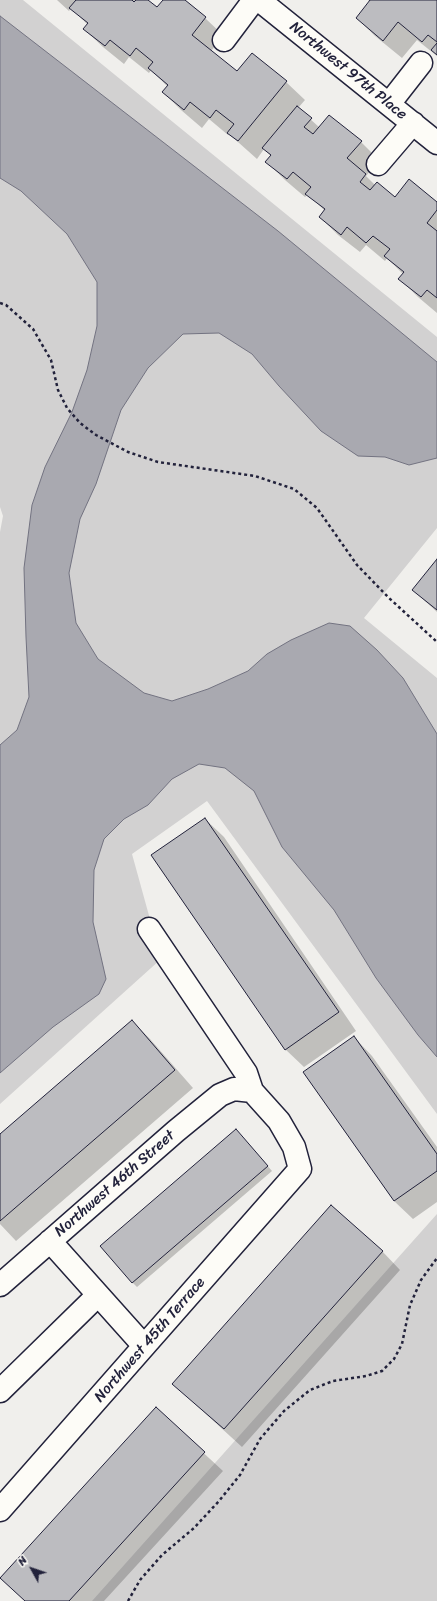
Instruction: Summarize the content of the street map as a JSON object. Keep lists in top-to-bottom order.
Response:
{
  "streets": {
    "street": ["Northwest 97th Place", "Northwest 46th Street", "Northwest 45th Terrace"]
  },
  "crossings": [
    ["Northwest 46th Street", "Northwest 45th Terrace"]
  ],
  "north": "top left"
}
